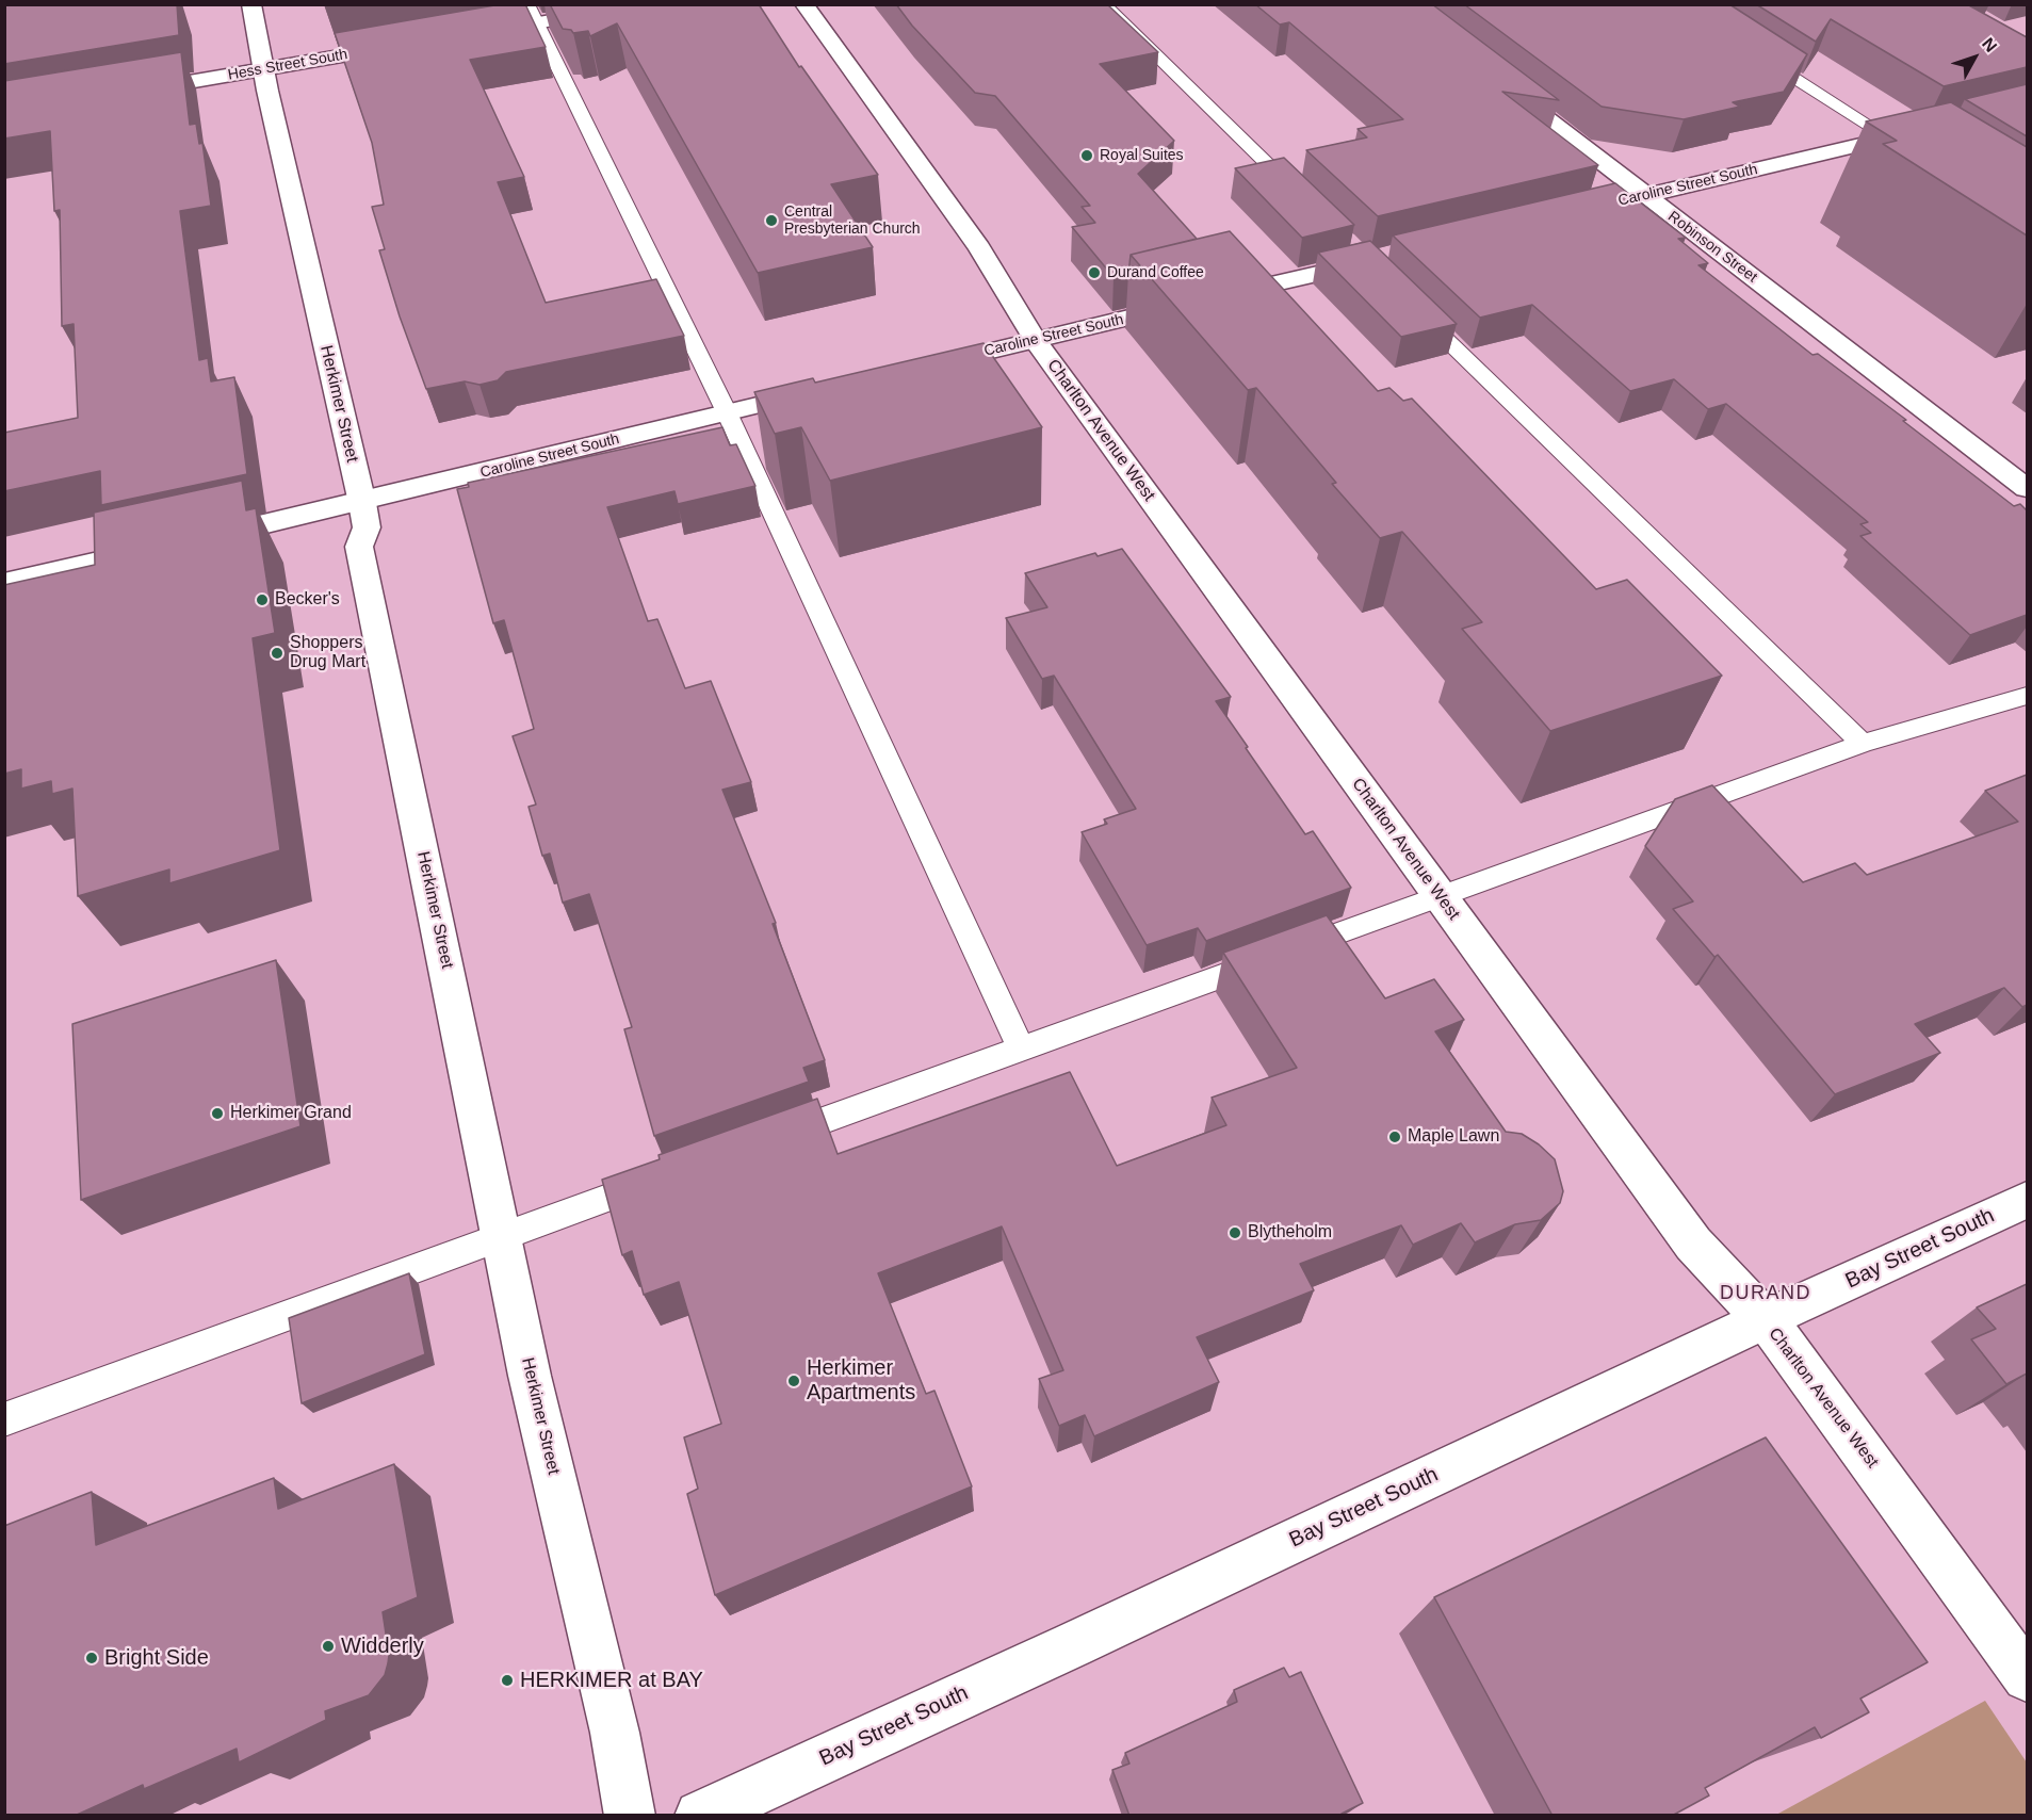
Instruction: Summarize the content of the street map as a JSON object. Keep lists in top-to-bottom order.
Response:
{
  "streets": {
    "street": [
      "Hess Street South",
      "Caroline Street South",
      "Robinson Street",
      "Herkimer Street",
      "Charlton Avenue West",
      "Bay Street South"
    ]
  },
  "crossings": [
    ["Hess Street South", "Herkimer Street"],
    ["Caroline Street South", "Robinson Street"],
    ["Caroline Street South", "Herkimer Street"],
    ["Caroline Street South", "Charlton Avenue West"],
    ["Charlton Avenue West", "Bay Street South"]
  ],
  "districts": ["DURAND"],
  "places": [
    "Royal Suites",
    "Central Presbyterian Church",
    "Durand Coffee",
    "Becker's",
    "Shoppers Drug Mart",
    "Herkimer Grand",
    "Maple Lawn",
    "Blytheholm",
    "Herkimer Apartments",
    "Widderly",
    "Bright Side",
    "HERKIMER at BAY"
  ],
  "north": "top right"
}
